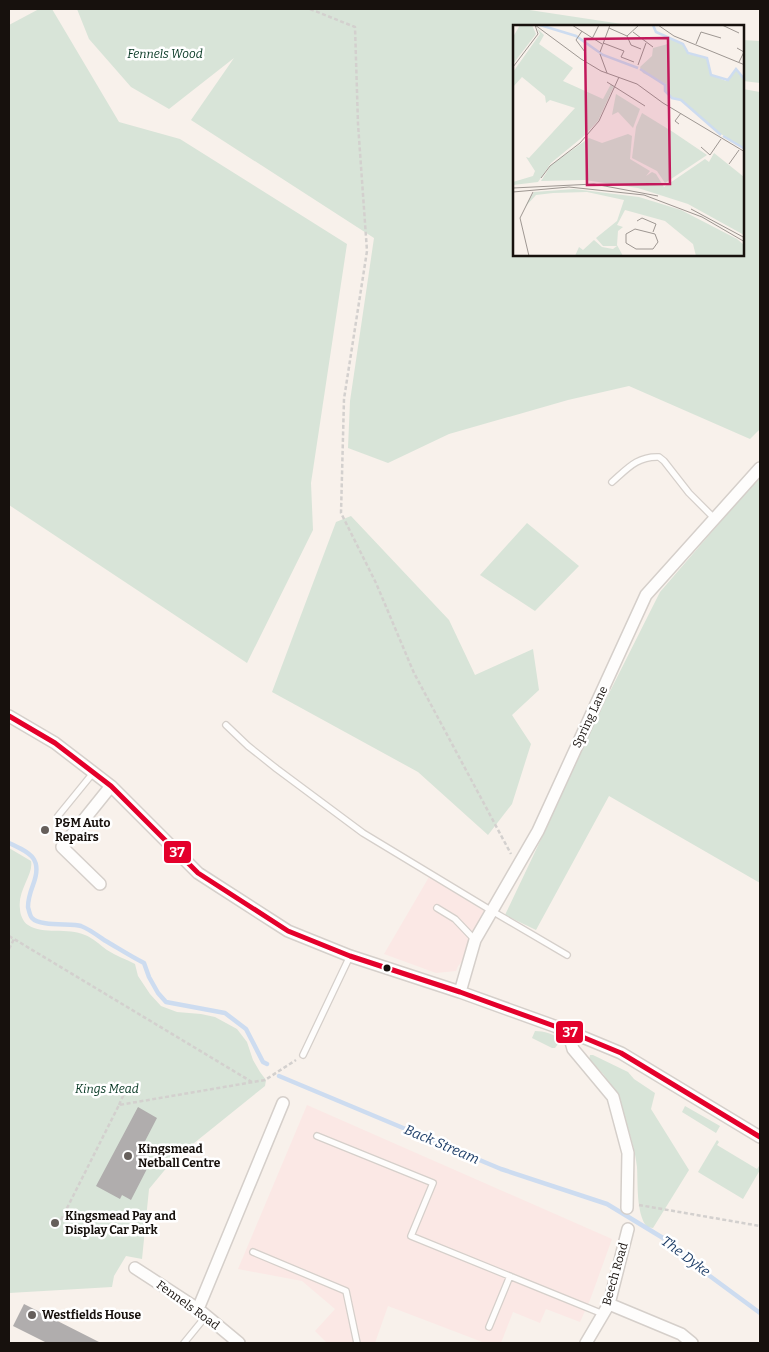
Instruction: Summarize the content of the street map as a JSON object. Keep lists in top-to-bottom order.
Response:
{
  "streets": {
    "street": ["Spring Lane", "Beech Road", "Fennels Road"]
  },
  "water": ["Back Stream", "The Dyke"],
  "parks": ["Fennels Wood", "Kings Mead"],
  "places": [
    "P&M Auto Repairs",
    "Kingsmead Netball Centre",
    "Kingsmead Pay and Display Car Park",
    "Westfields House"
  ],
  "lines": ["transit line 37"]
}
